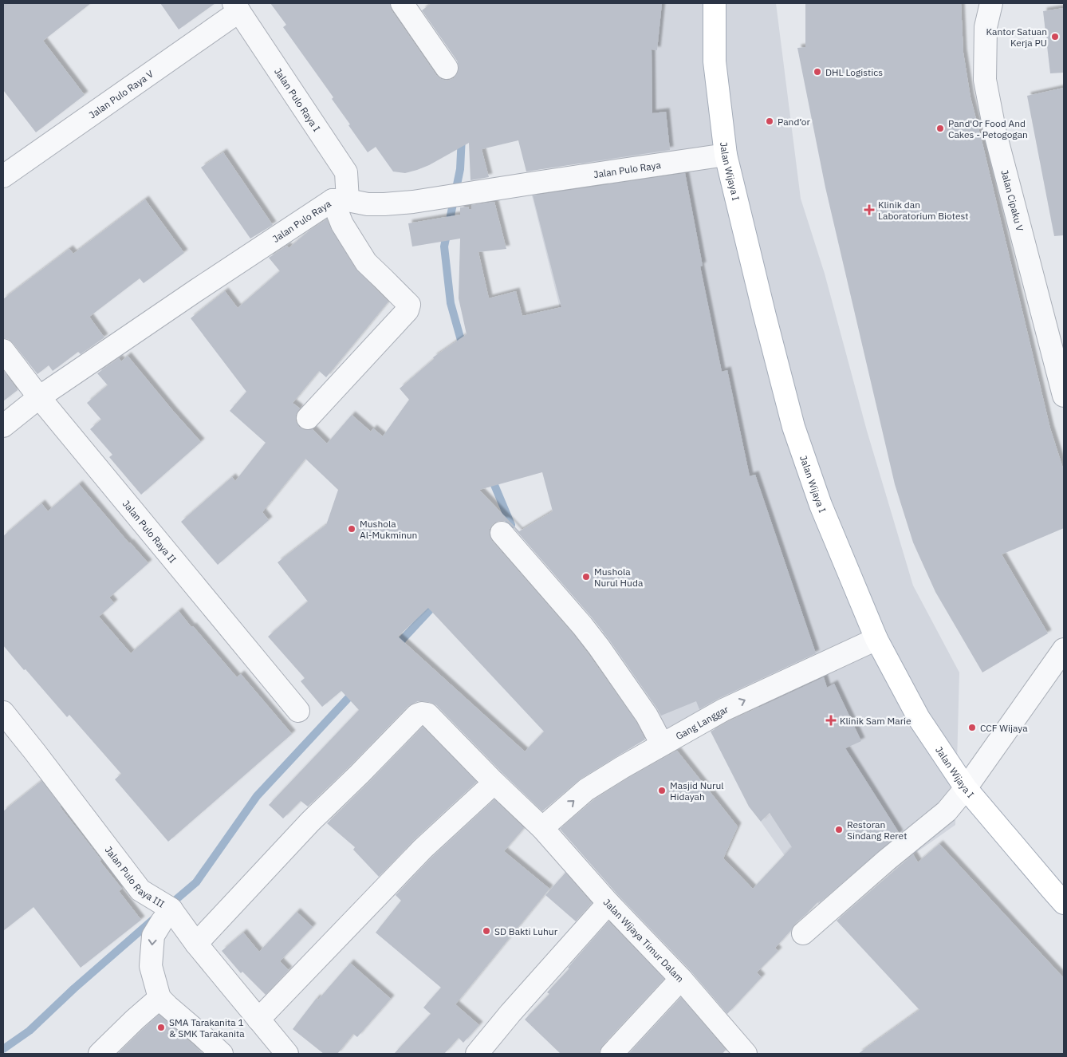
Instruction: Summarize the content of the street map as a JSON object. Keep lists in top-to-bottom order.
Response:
{
  "streets": {
    "main road": ["Jalan Wijaya I"],
    "street": [
      "Jalan Pulo Raya V",
      "Jalan Pulo Raya I",
      "Jalan Pulo Raya",
      "Jalan Cipaku V",
      "Jalan Pulo Raya II",
      "Gang Langgar",
      "Jalan Pulo Raya III",
      "Jalan Wijaya Timur Dalam"
    ]
  },
  "crossings": [
    ["Jalan Pulo Raya V", "Jalan Pulo Raya I"],
    ["Jalan Pulo Raya I", "Jalan Pulo Raya"],
    ["Jalan Pulo Raya", "Jalan Wijaya I"],
    ["Jalan Pulo Raya", "Jalan Pulo Raya II"],
    ["Jalan Wijaya I", "Gang Langgar"],
    ["Gang Langgar", "Jalan Wijaya Timur Dalam"],
    ["Jalan Pulo Raya III", "Jalan Wijaya Timur Dalam"]
  ],
  "one_way": ["Gang Langgar"],
  "places": {
    "other": [
      "Kantor Satuan Kerja PU",
      "DHL Logistics",
      "Pand’or",
      "Pand'Or Food And Cakes - Petogogan",
      "Mushola Al-Mukminun",
      "Mushola Nurul Huda",
      "CCF Wijaya",
      "Masjid Nurul Hidayah",
      "Restoran Sindang Reret",
      "SD Bakti Luhur",
      "SMA Tarakanita 1 & SMK Tarakanita"
    ],
    "health": ["Klinik dan Laboratorium Biotest", "Klinik Sam Marie"]
  }
}
